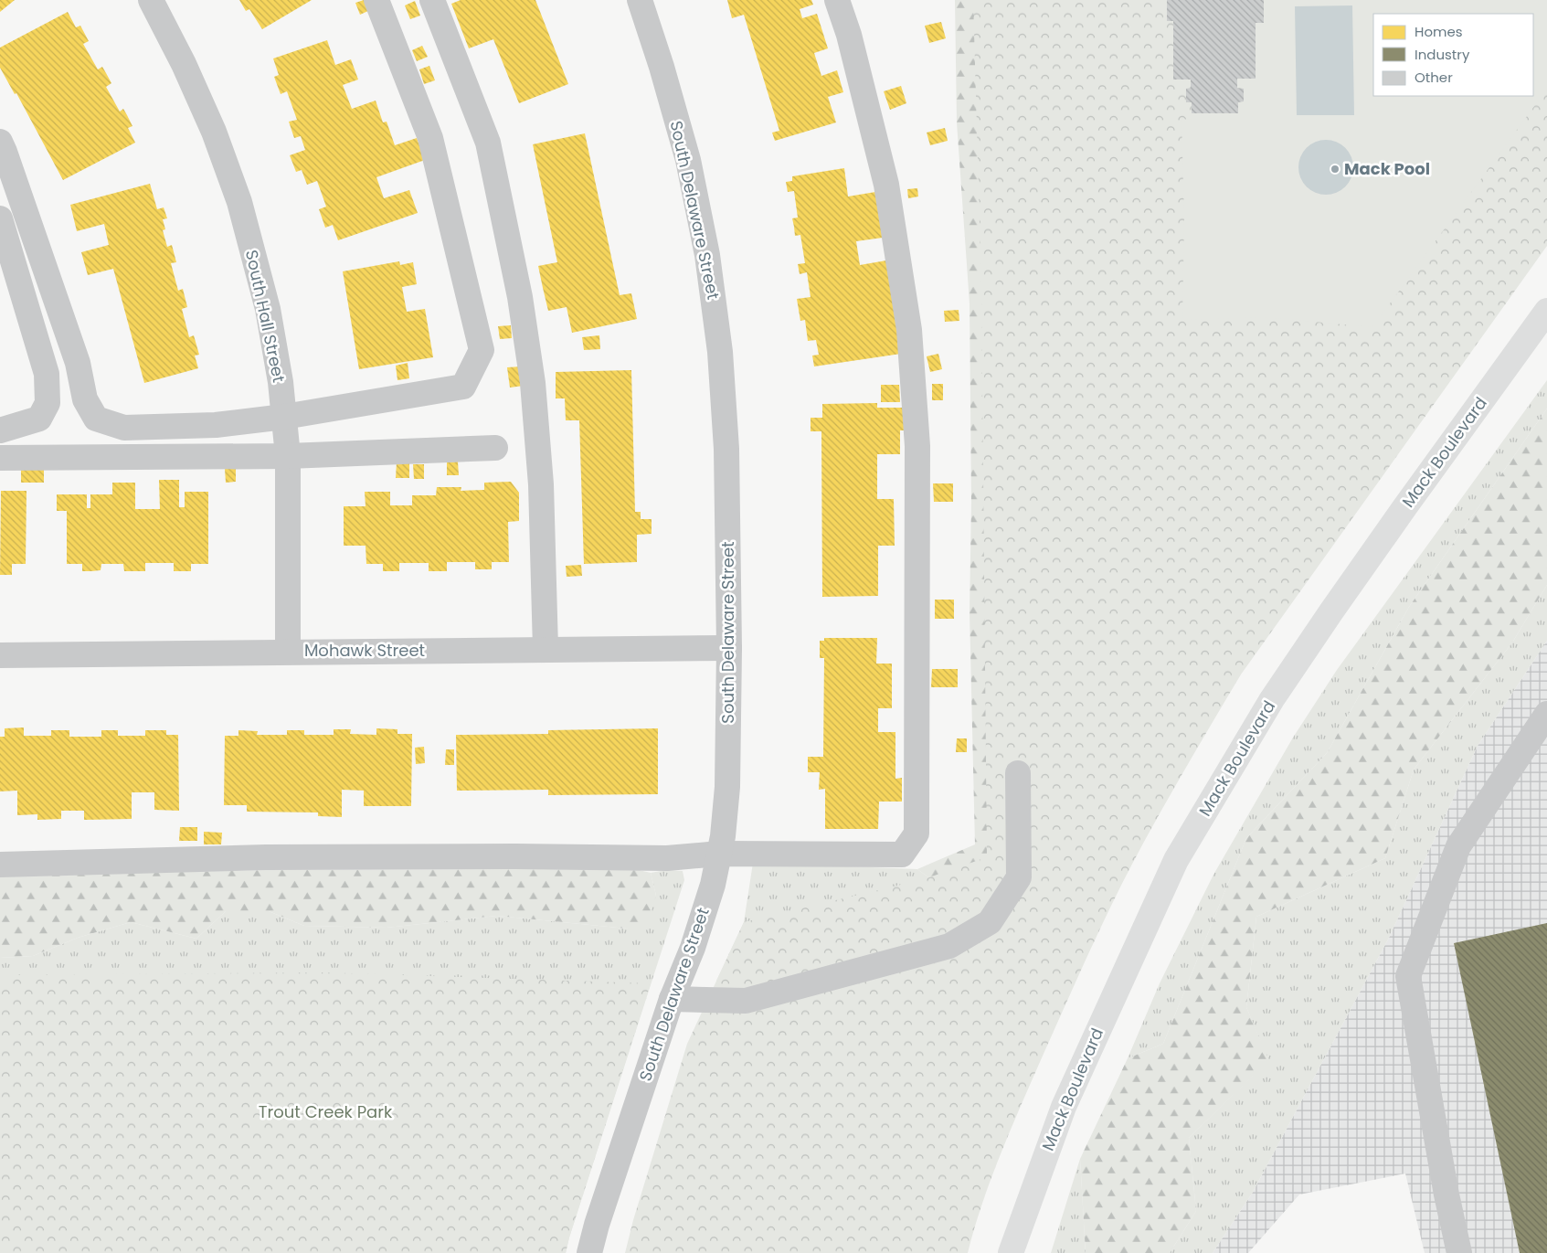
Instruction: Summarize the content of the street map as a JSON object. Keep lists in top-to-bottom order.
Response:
{
  "streets": {
    "main road": ["Mack Boulevard"],
    "street": ["South Delaware Street", "South Hall Street", "Mohawk Street"]
  },
  "crossings": [
    ["South Delaware Street", "Mohawk Street"],
    ["South Hall Street", "Mohawk Street"]
  ],
  "parks": ["Trout Creek Park"],
  "places": ["Mack Pool"],
  "legend": ["Homes", "Industry", "Other"]
}
